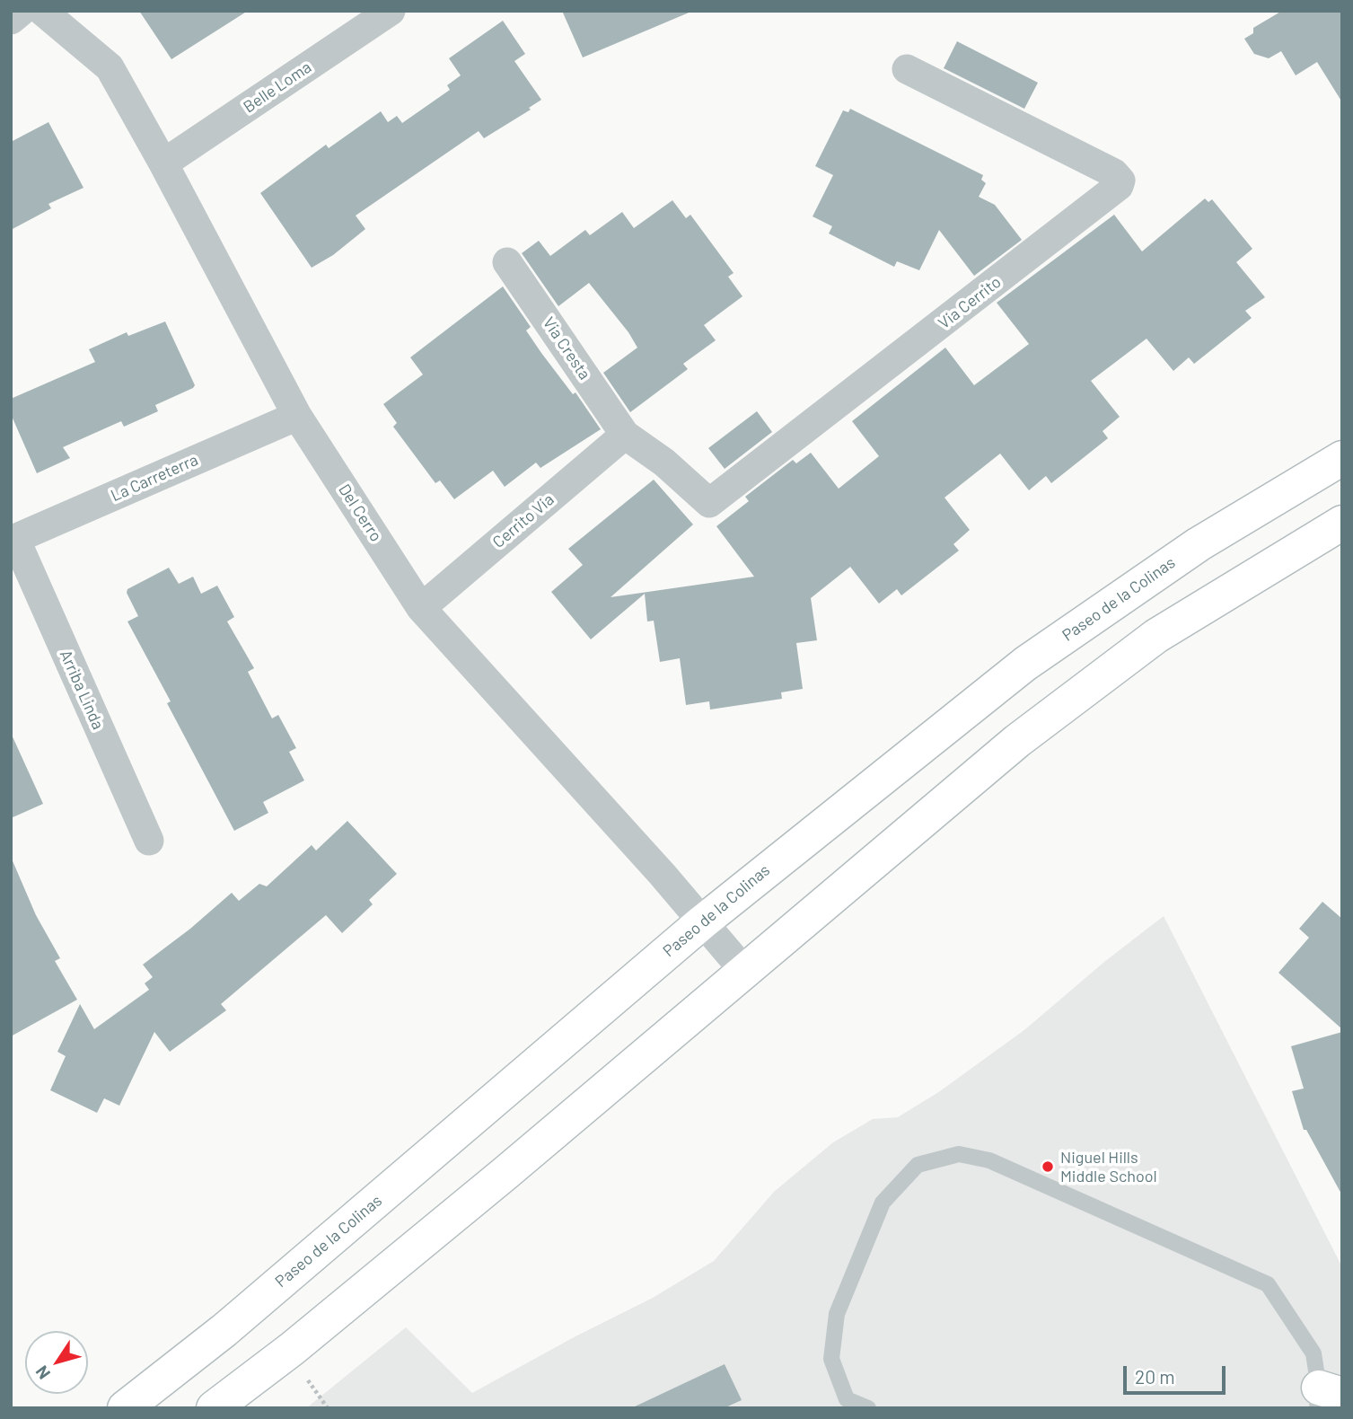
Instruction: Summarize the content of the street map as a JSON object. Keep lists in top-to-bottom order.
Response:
{
  "streets": {
    "main road": ["Paseo de la Colinas"],
    "street": [
      "Belle Loma",
      "Via Cerrito",
      "Via Cresta",
      "La Carreterra",
      "Del Cerro",
      "Cerrito Via",
      "Arriba Linda"
    ]
  },
  "crossings": [
    ["Belle Loma", "Del Cerro"],
    ["Via Cerrito", "Via Cresta"],
    ["Via Cerrito", "Cerrito Via"],
    ["Via Cresta", "Cerrito Via"],
    ["La Carreterra", "Del Cerro"],
    ["La Carreterra", "Arriba Linda"],
    ["Del Cerro", "Cerrito Via"],
    ["Del Cerro", "Paseo de la Colinas"]
  ],
  "places": ["Niguel Hills Middle School"],
  "scale_bar": "20 m",
  "north": "bottom left"
}
